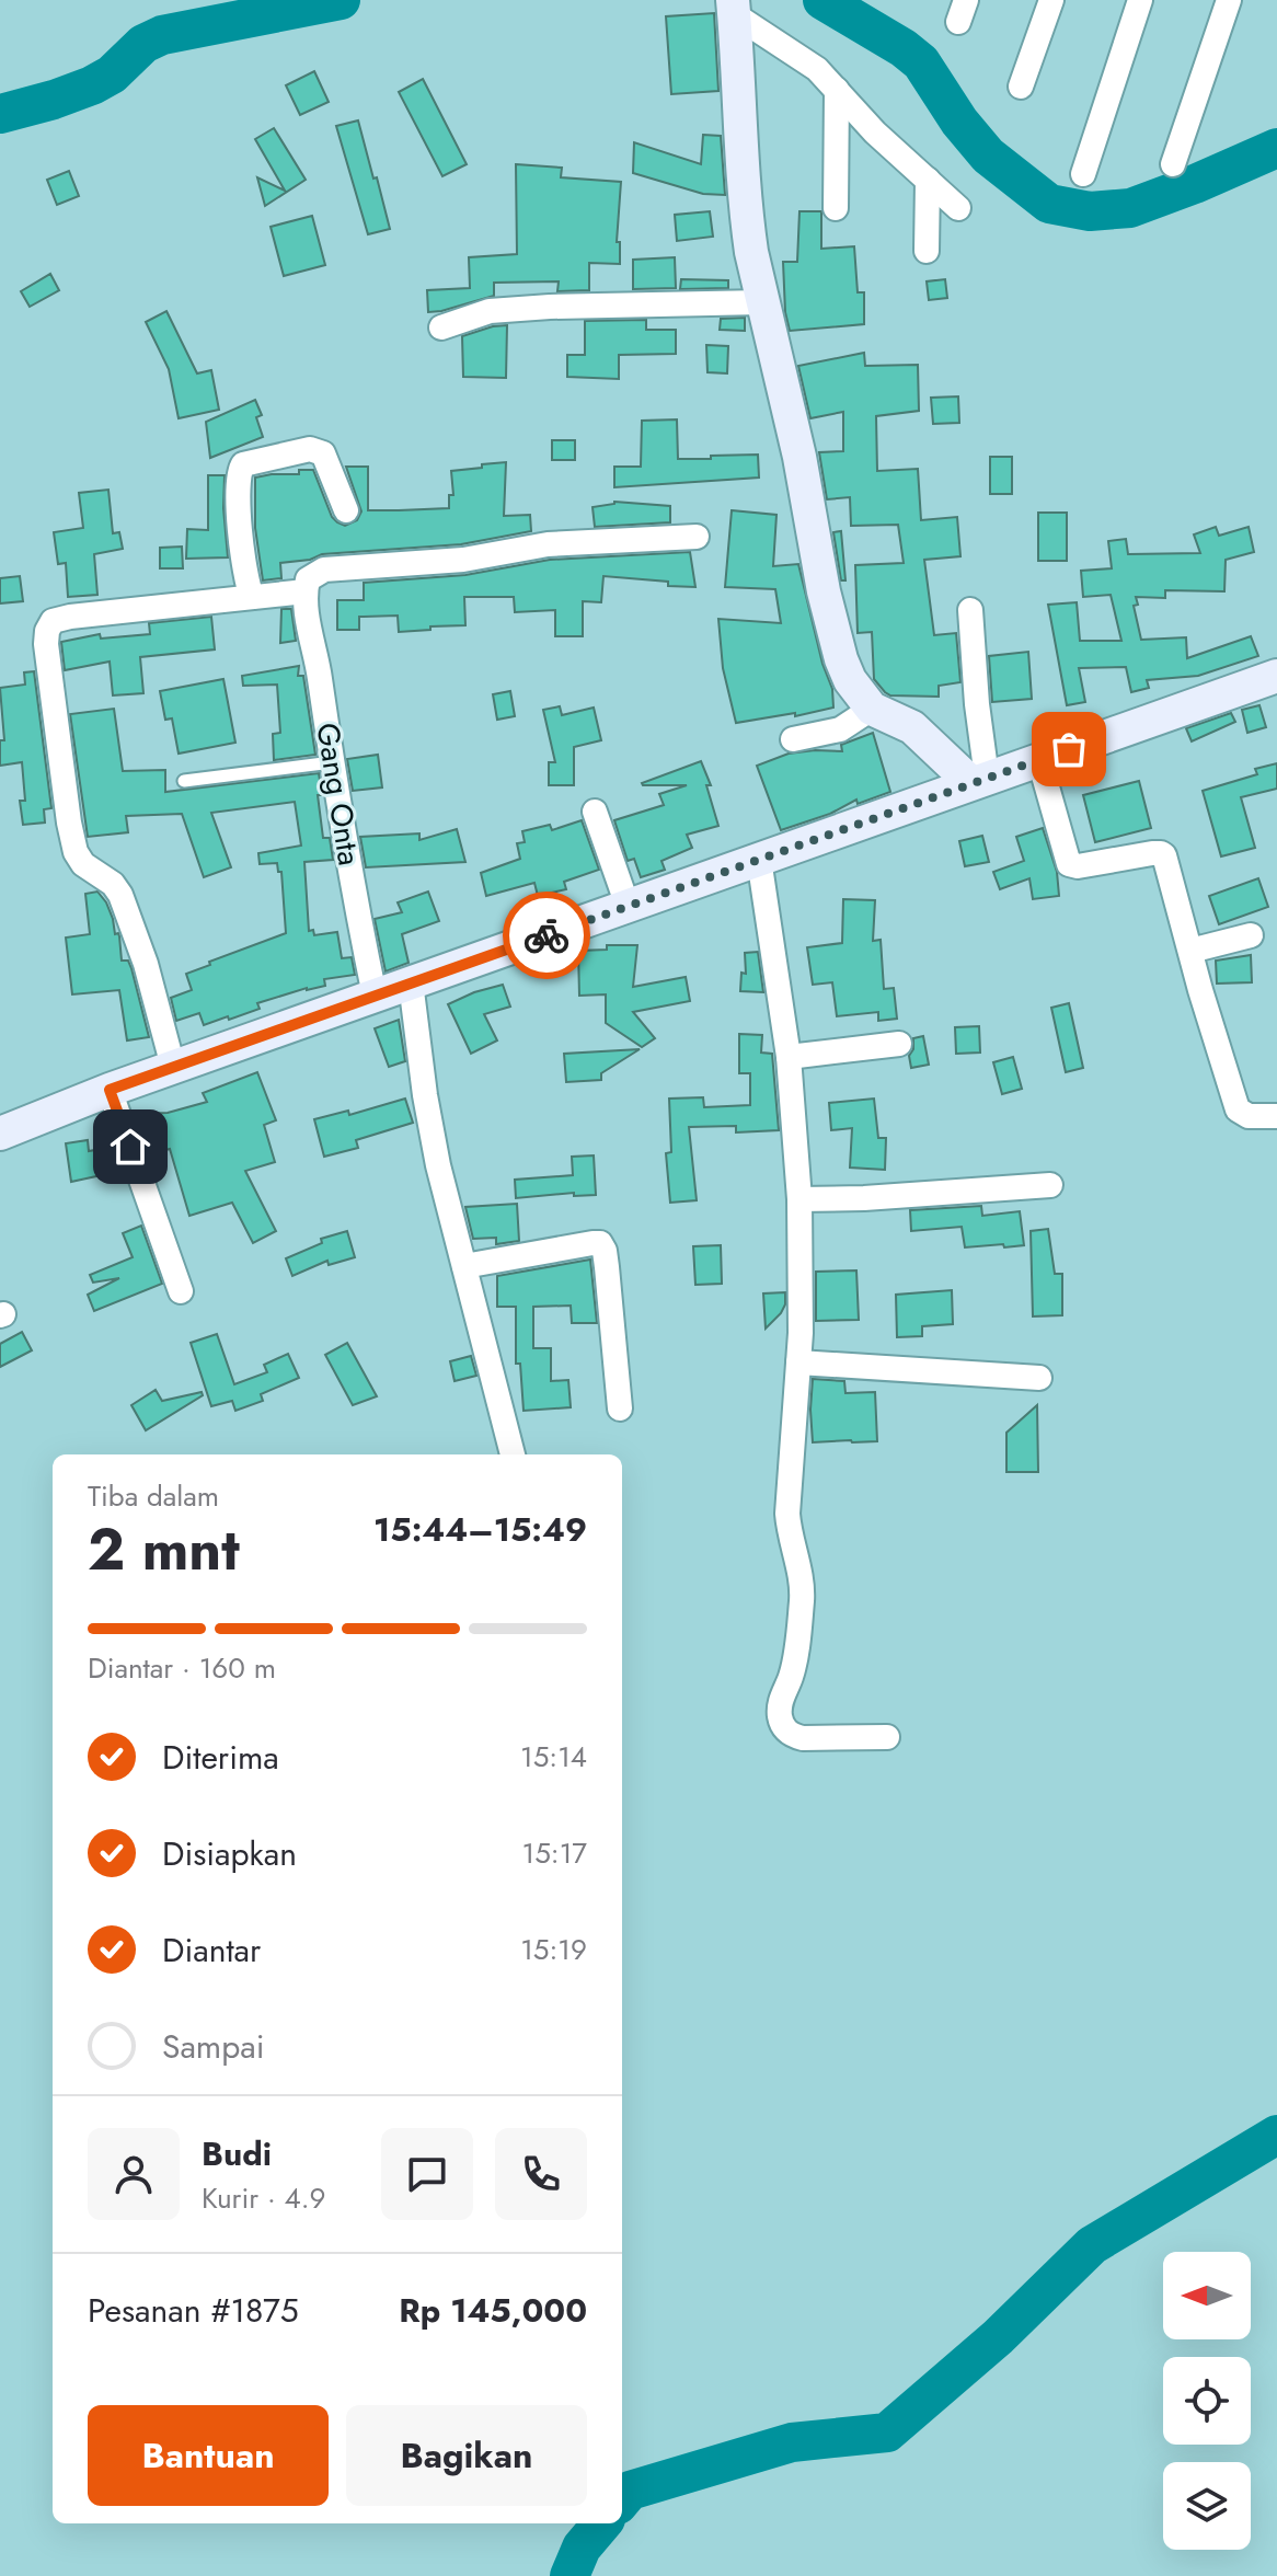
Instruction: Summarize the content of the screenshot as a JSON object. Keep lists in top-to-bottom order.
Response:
{
  "streets": {
    "street": ["Gang Onta"]
  },
  "north": "left",
  "page": {
    "heading": ["2 mnt", "Tiba dalam", "15:44–15:49"],
    "panel": [
      "Budi",
      "Kurir · 4.9",
      "Pesanan #1875",
      "Rp 145,000"
    ],
    "bar": "Diantar · 160 m",
    "list": [
      ["Diterima", "15:14"],
      ["Disiapkan", "15:17"],
      ["Diantar", "15:19"],
      "Sampai"
    ],
    "buttons": ["Bantuan", "Bagikan"]
  }
}
